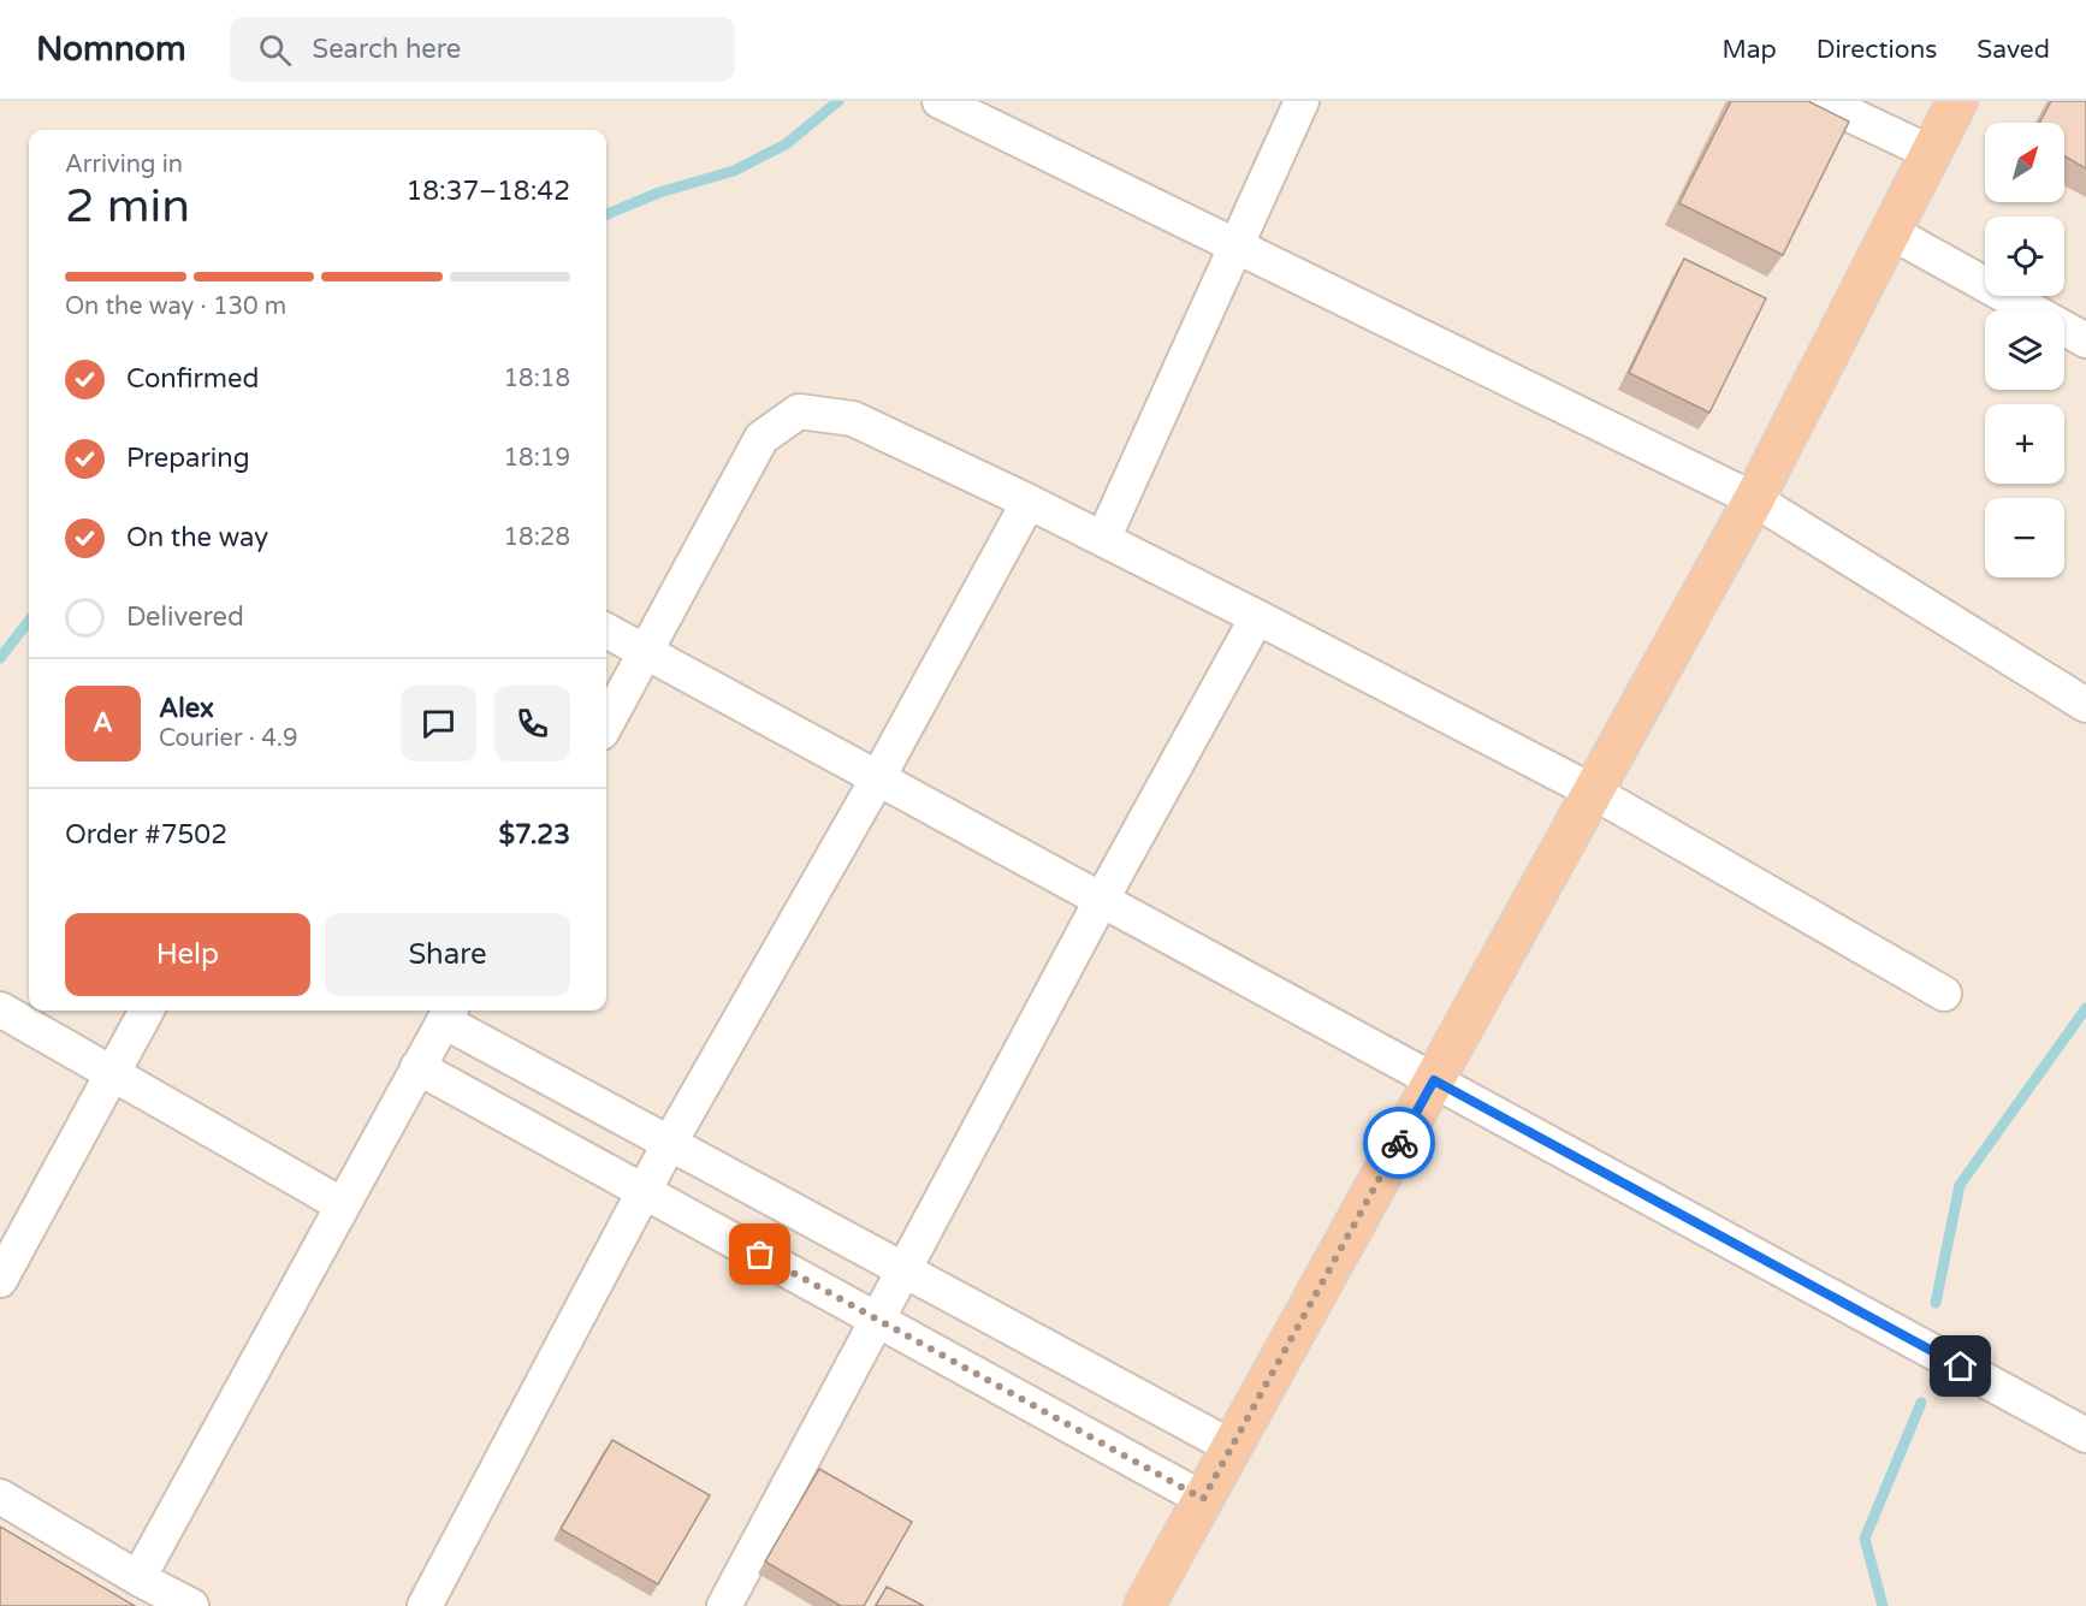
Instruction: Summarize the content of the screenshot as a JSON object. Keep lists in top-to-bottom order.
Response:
{
  "north": "top right",
  "page": {
    "header": "Nomnom",
    "search": "Search here",
    "nav": ["Map", "Directions", "Saved"],
    "map_buttons": ["+", "−"],
    "heading": ["2 min", "Arriving in", "18:37–18:42"],
    "panel": [
      "Alex",
      "Courier · 4.9",
      "Order #7502",
      "$7.23"
    ],
    "bar": "On the way · 130 m",
    "list": [
      ["Confirmed", "18:18"],
      ["Preparing", "18:19"],
      ["On the way", "18:28"],
      "Delivered"
    ],
    "round": "A",
    "buttons": ["Help", "Share"]
  }
}
